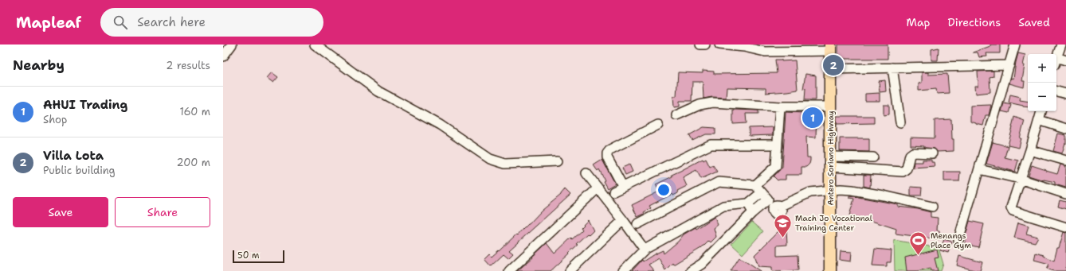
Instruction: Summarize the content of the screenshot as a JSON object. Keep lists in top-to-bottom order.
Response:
{
  "streets": {
    "main road": ["Antero Soriano Highway"]
  },
  "places": {
    "school or university": ["Mach Jo Vocational Training Center"],
    "sports": ["Menangs Place Gym"]
  },
  "scale_bar": "50 m",
  "page": {
    "header": "Mapleaf",
    "search": "Search here",
    "nav": ["Map", "Directions", "Saved"],
    "heading": ["Nearby", "2 results"],
    "pins": ["2", "1"],
    "map_buttons": ["+", "−"],
    "list": [
      {
        "mark": "1",
        "name": "AHUI Trading",
        "note": "Shop",
        "value": "160 m"
      },
      {
        "mark": "2",
        "name": "Villa Lota",
        "note": "Public building",
        "value": "200 m"
      }
    ],
    "buttons": ["Save", "Share"],
    "scale": "50 m"
  }
}
